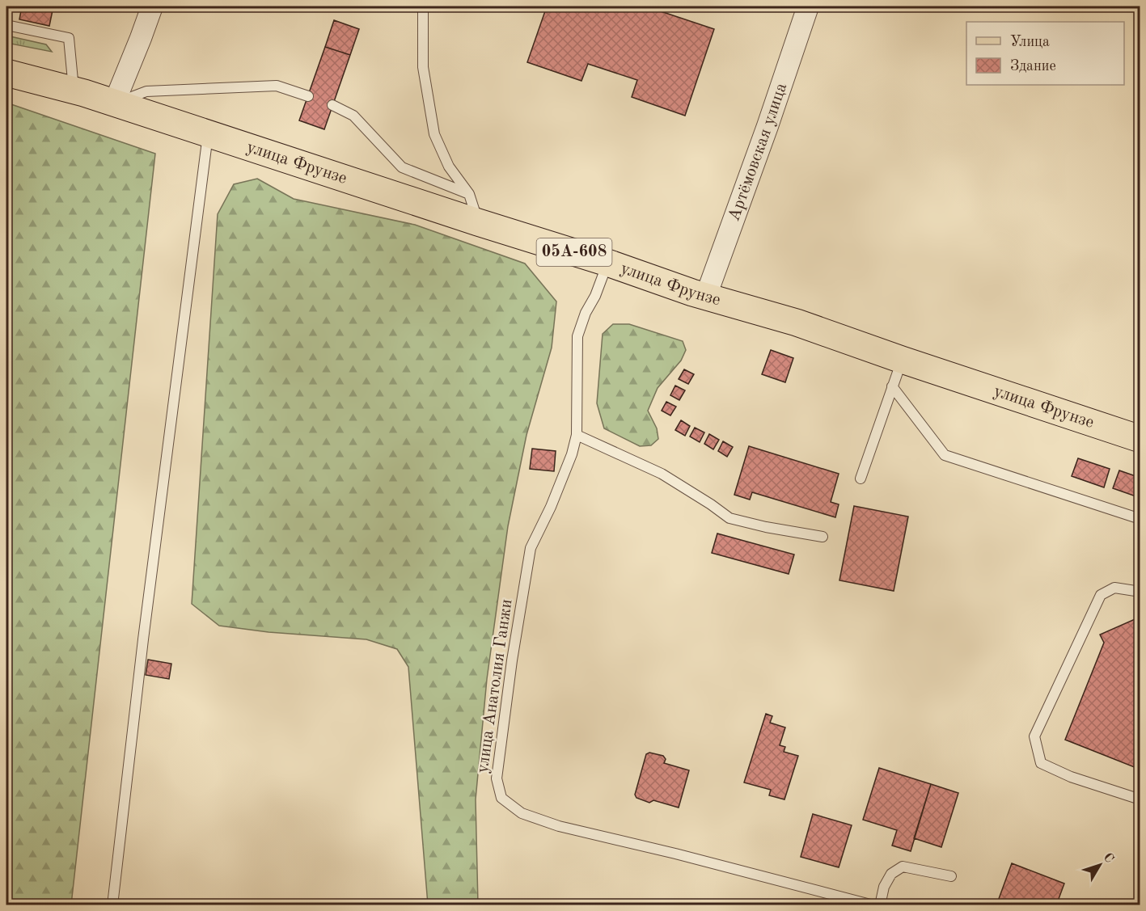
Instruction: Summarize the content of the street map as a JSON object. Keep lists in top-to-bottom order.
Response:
{
  "streets": {
    "main road": ["улица Фрунзе", "05А-608"],
    "street": ["Артёмовская улица"],
    "lane": ["улица Анатолия Ганжи"]
  },
  "crossings": [
    ["Артёмовская улица", "улица Фрунзе"],
    ["улица Фрунзе", "улица Анатолия Ганжи"]
  ],
  "legend": ["Улица", "Здание"],
  "north": "top right"
}
